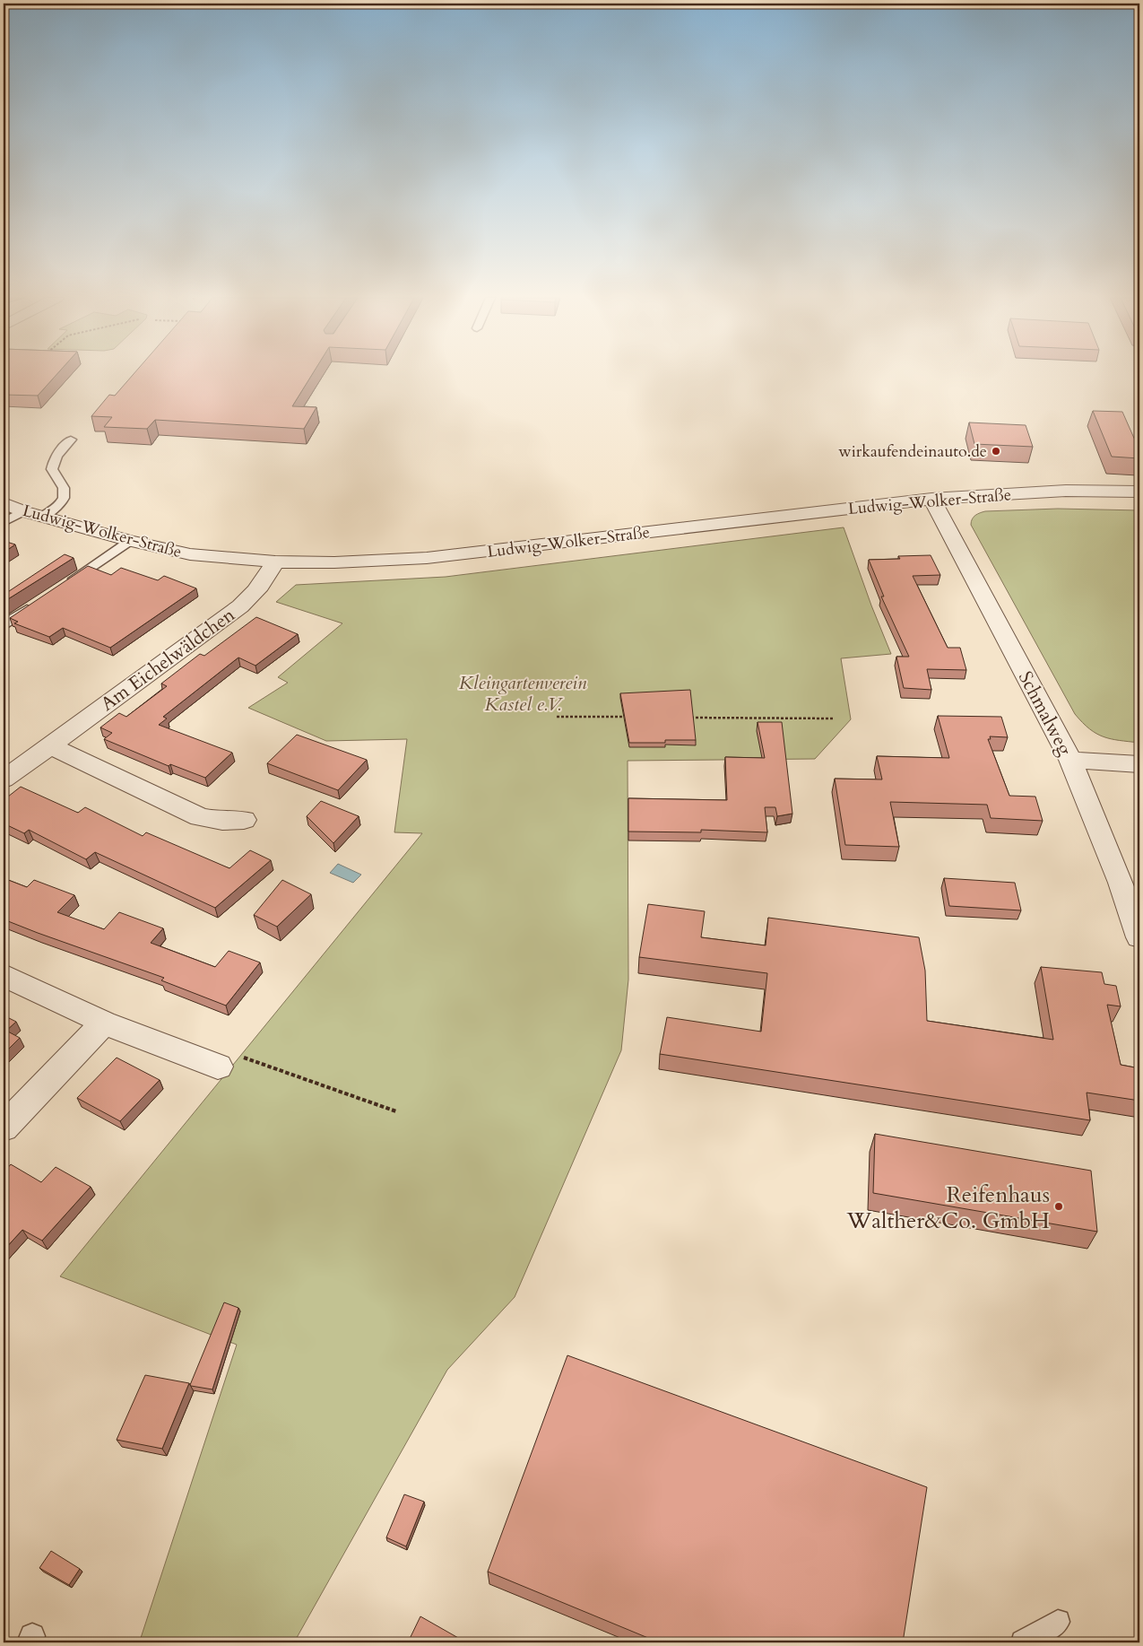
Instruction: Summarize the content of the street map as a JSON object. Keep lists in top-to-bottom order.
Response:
{
  "streets": {
    "street": ["Ludwig-Wolker-Straße", "Am Eichelwäldchen", "Schmalweg"]
  },
  "crossings": [
    ["Ludwig-Wolker-Straße", "Am Eichelwäldchen"],
    ["Ludwig-Wolker-Straße", "Schmalweg"]
  ],
  "parks": ["Kleingartenverein Kastel e.V."],
  "places": ["wirkaufendeinauto.de", "Reifenhaus Walther&Co. GmbH"]
}
